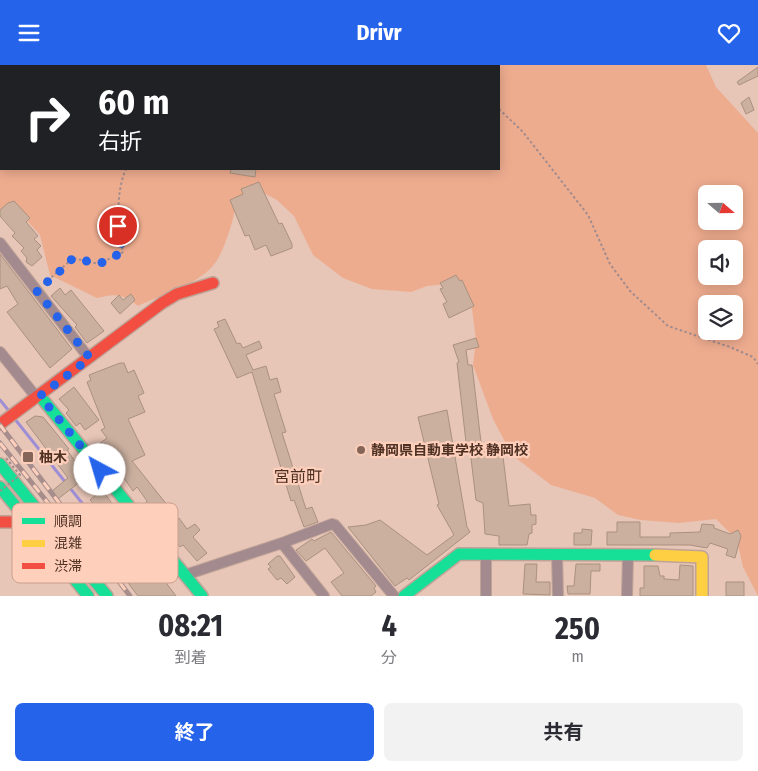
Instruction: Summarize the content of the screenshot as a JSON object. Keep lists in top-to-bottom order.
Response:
{
  "districts": ["宮前町"],
  "places": {
    "other": ["静岡県自動車学校 静岡校"],
    "transit": ["柚木"]
  },
  "legend": ["順調", "混雑", "渋滞"],
  "north": "right",
  "page": {
    "header": "Drivr",
    "turn": ["60 m", "右折"],
    "eta": [
      "08:21",
      "到着",
      "4",
      "分",
      "250",
      "m"
    ],
    "buttons": ["終了", "共有"]
  }
}
